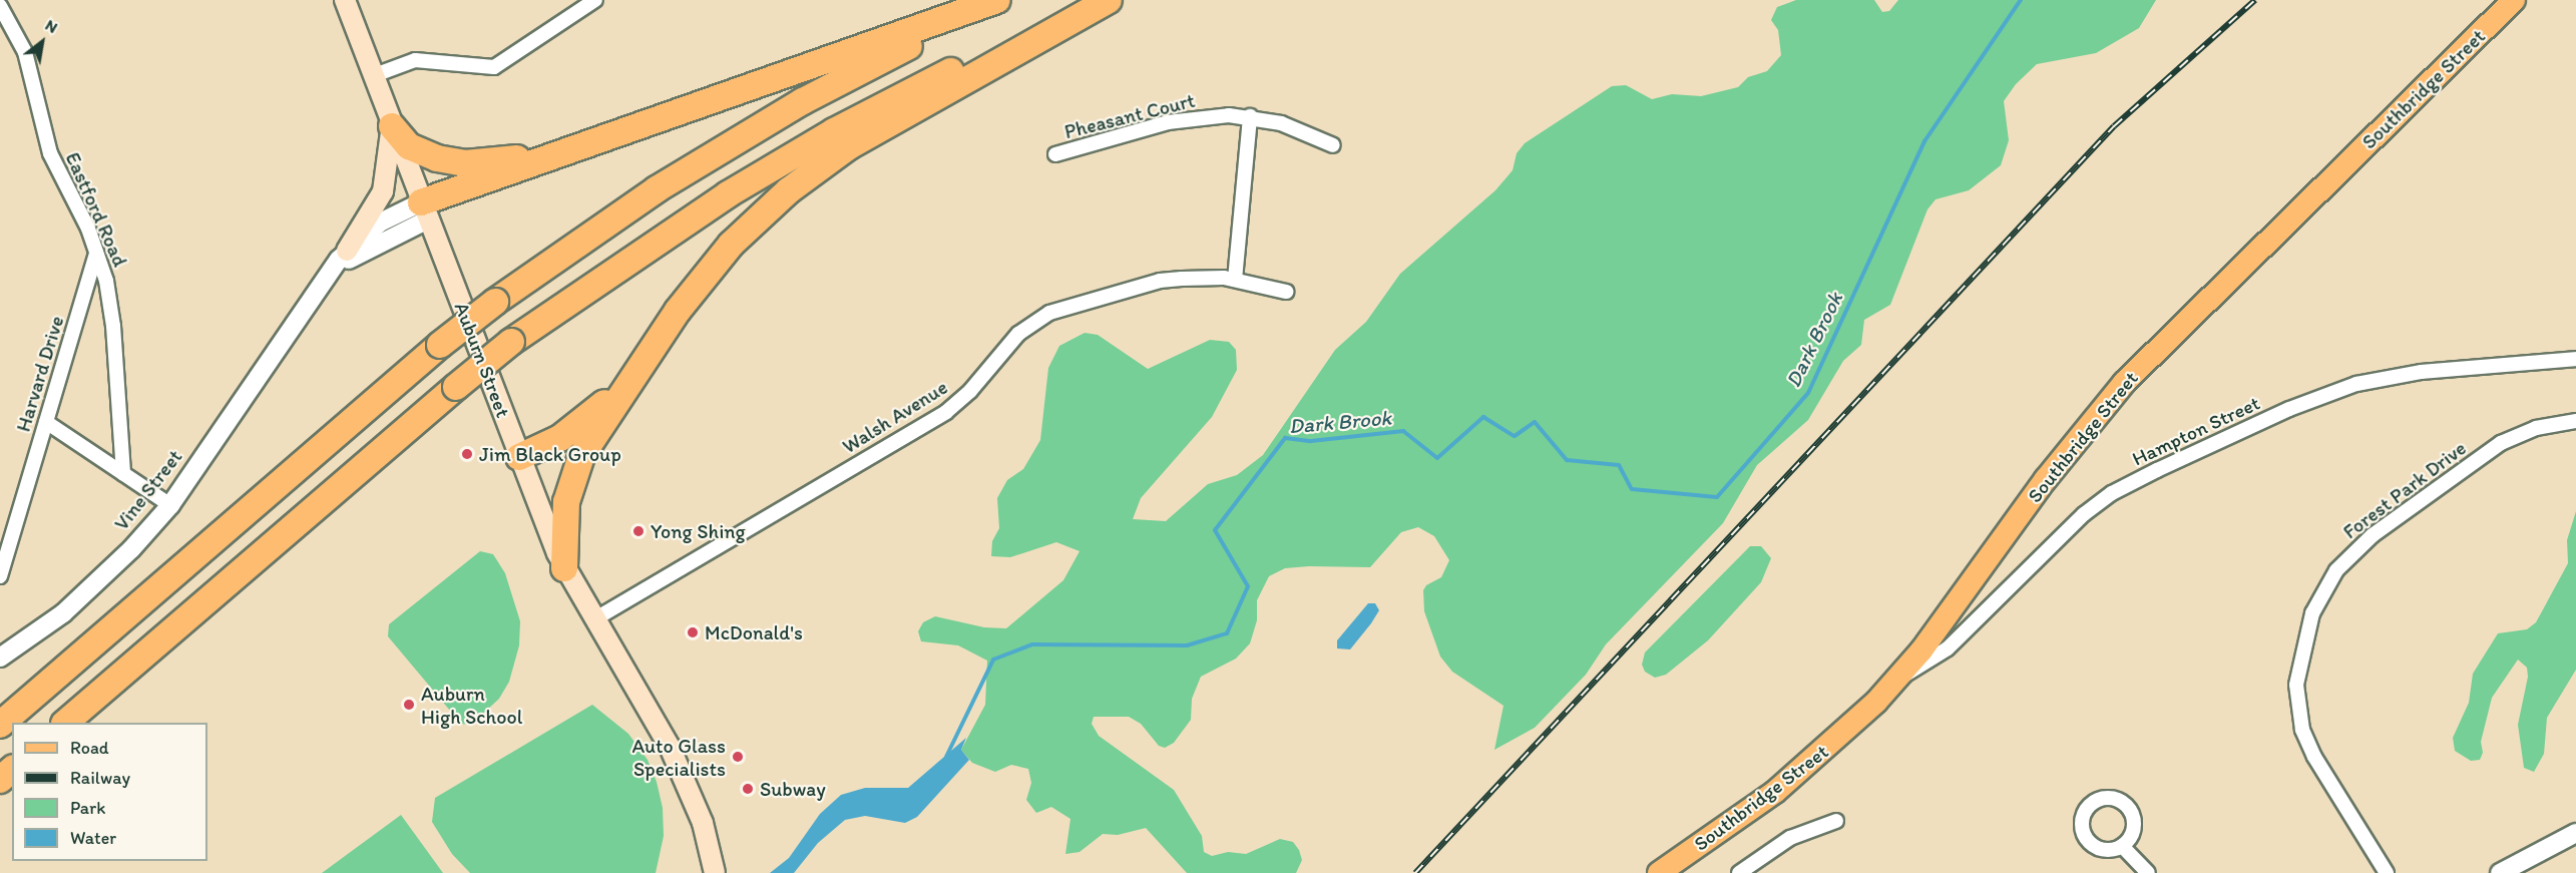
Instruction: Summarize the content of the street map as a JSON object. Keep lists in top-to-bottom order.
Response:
{
  "streets": {
    "main road": ["Southbridge Street", "Auburn Street"],
    "street": [
      "Pheasant Court",
      "Eastford Road",
      "Harvard Drive",
      "Walsh Avenue",
      "Hampton Street",
      "Vine Street",
      "Forest Park Drive"
    ]
  },
  "crossings": [
    ["Southbridge Street", "Hampton Street"],
    ["Eastford Road", "Harvard Drive"],
    ["Auburn Street", "Walsh Avenue"],
    ["Auburn Street", "Vine Street"]
  ],
  "water": ["Dark Brook"],
  "places": [
    "Jim Black Group",
    "Yong Shing",
    "McDonald's",
    "Auburn High School",
    "Auto Glass Specialists",
    "Subway"
  ],
  "legend": [
    "Road",
    "Railway",
    "Park",
    "Water"
  ],
  "north": "top right"
}
